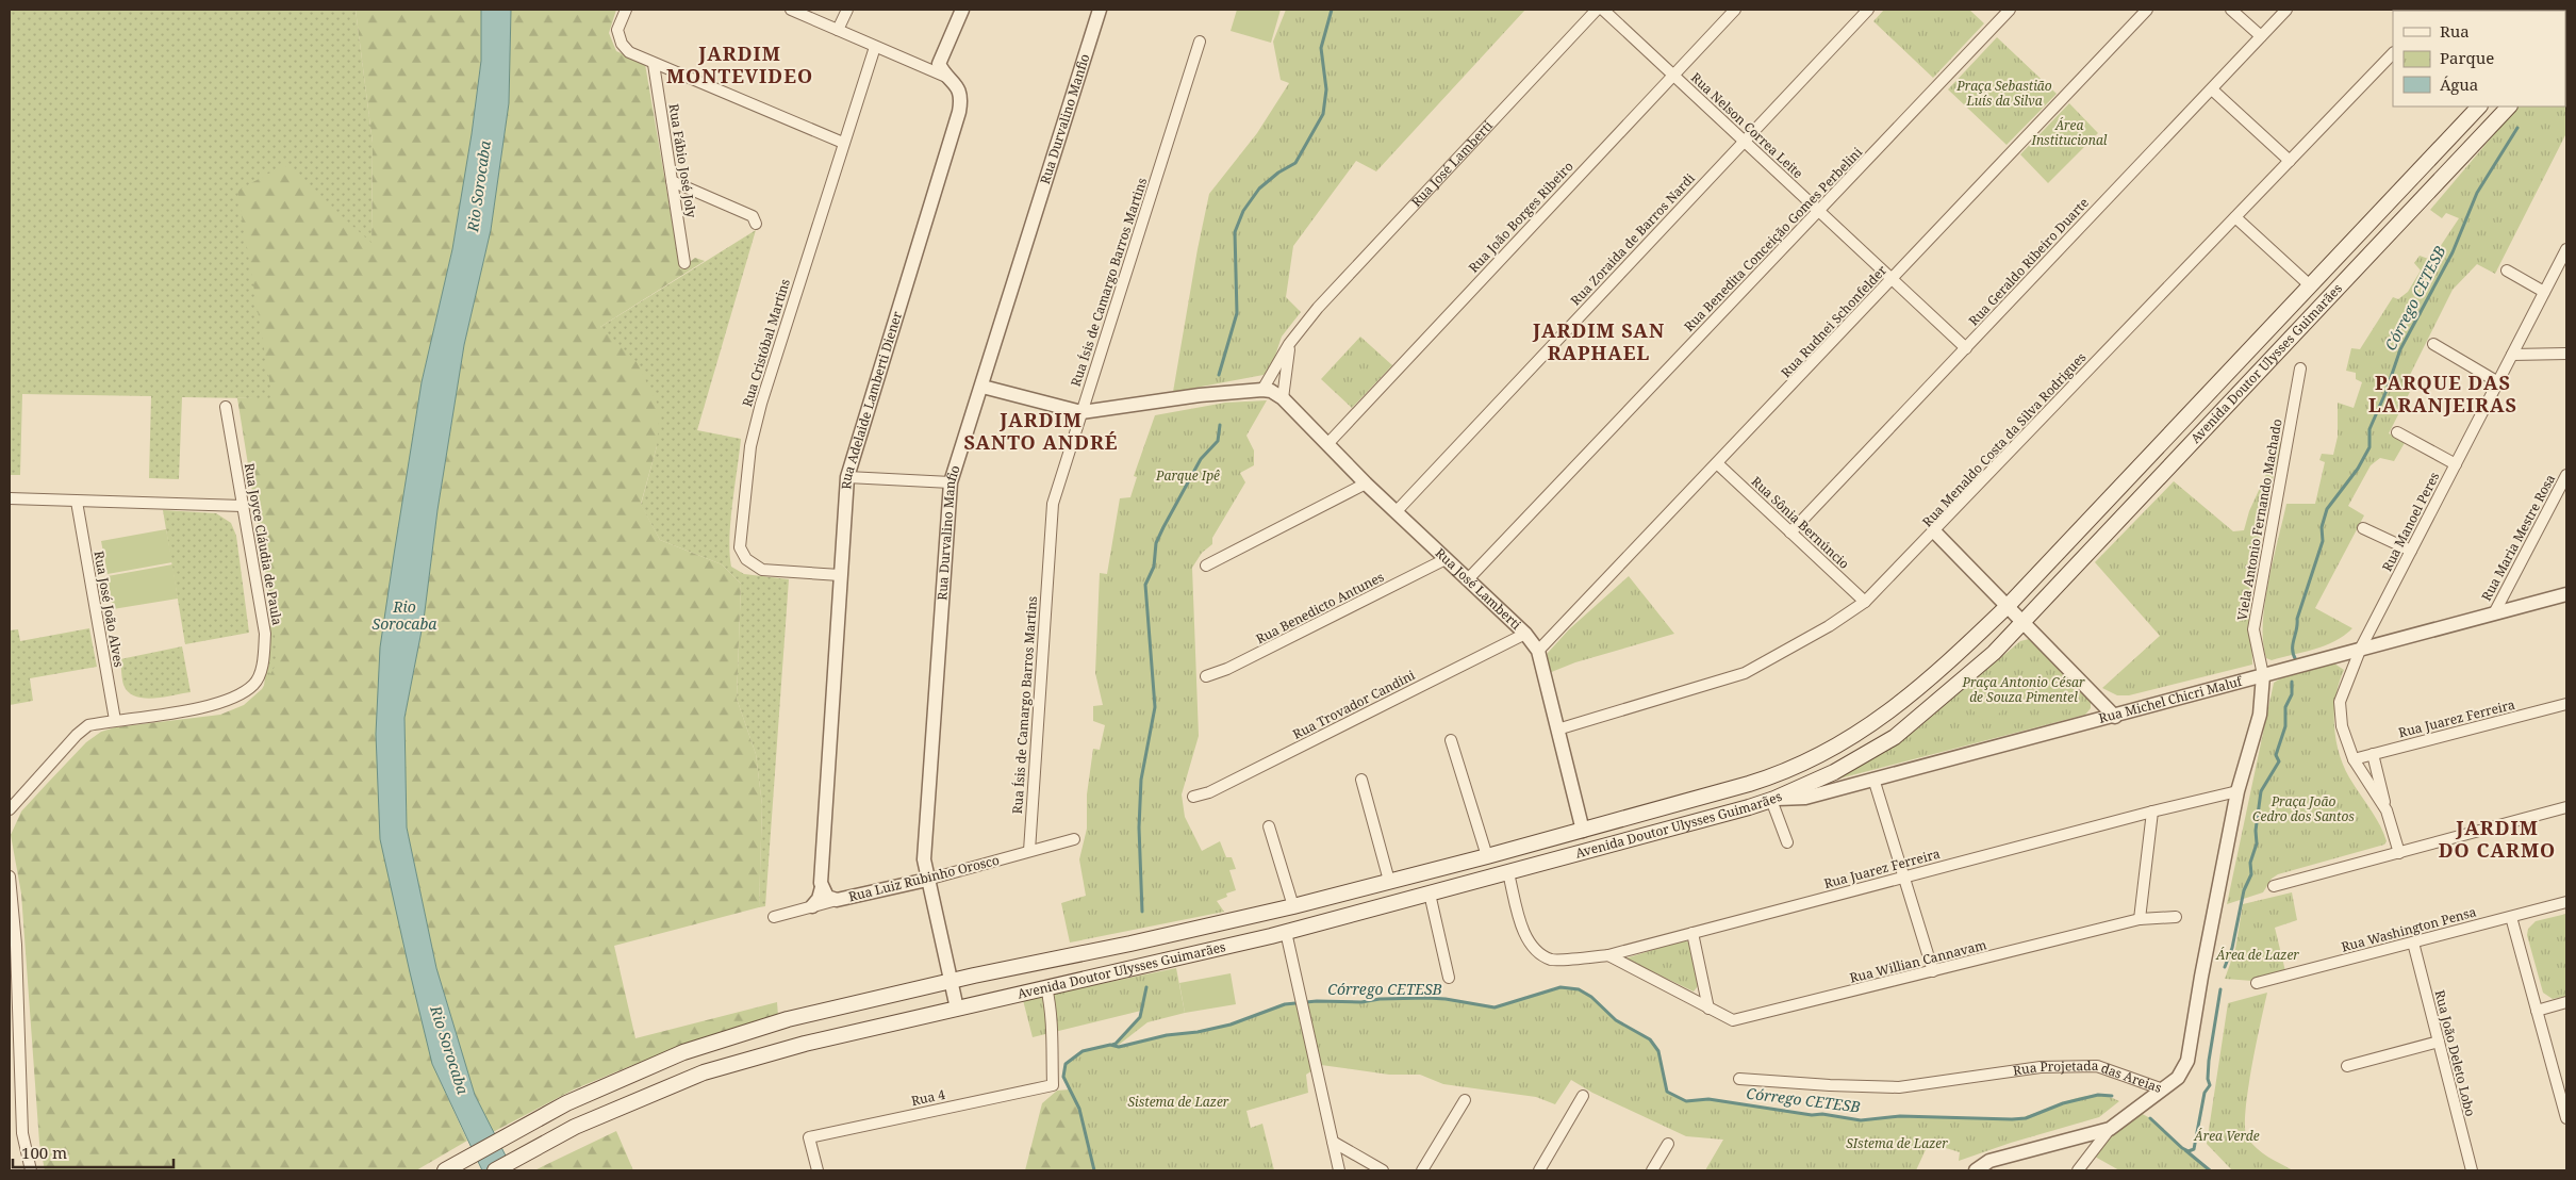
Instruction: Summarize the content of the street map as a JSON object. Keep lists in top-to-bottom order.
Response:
{
  "streets": {
    "main road": ["Avenida Doutor Ulysses Guimarães"],
    "street": [
      "Rua Durvalino Manfio",
      "Rua Nelson Correa Leite",
      "Rua Fábio José Joly",
      "Rua José Lamberti",
      "Rua João Borges Ribeiro",
      "Rua Zoraida de Barros Nardi",
      "Rua Benedita Conceição Gomes Perbelini",
      "Rua Geraldo Ribeiro Duarte",
      "Rua Ísis de Camargo Barros Martins",
      "Rua Rudnei Schonfelder",
      "Rua Cristóbal Martins",
      "Rua Adelaide Lamberti Diener",
      "Rua Menaldo Costa da Silva Rodrigues",
      "Viela Antonio Fernando Machado",
      "Rua Manoel Peres",
      "Rua Sônia Bernúncio",
      "Rua Maria Mestre Rosa",
      "Rua Joyce Cláudia de Paula",
      "Rua Benedicto Antunes",
      "Rua José João Alves",
      "Rua Michel Chicri Maluf",
      "Rua Trovador Candini",
      "Rua Juarez Ferreira",
      "Rua Luiz Rubinho Orosco",
      "Rua Washington Pensa",
      "Rua Willian Cannavam",
      "Rua João Deleto Lobo",
      "Rua Projetada das Areias",
      "Rua 4"
    ]
  },
  "crossings": [
    ["Rua Durvalino Manfio", "Avenida Doutor Ulysses Guimarães"],
    ["Rua Durvalino Manfio", "Rua Luiz Rubinho Orosco"],
    ["Rua Nelson Correa Leite", "Rua João Borges Ribeiro"],
    ["Rua Nelson Correa Leite", "Rua Zoraida de Barros Nardi"],
    ["Rua Nelson Correa Leite", "Rua Benedita Conceição Gomes Perbelini"],
    ["Rua Nelson Correa Leite", "Rua Geraldo Ribeiro Duarte"],
    ["Rua Nelson Correa Leite", "Rua Rudnei Schonfelder"],
    ["Rua José Lamberti", "Rua João Borges Ribeiro"],
    ["Rua José Lamberti", "Rua Zoraida de Barros Nardi"],
    ["Rua José Lamberti", "Rua Benedita Conceição Gomes Perbelini"],
    ["Rua José Lamberti", "Rua Rudnei Schonfelder"],
    ["Rua José Lamberti", "Avenida Doutor Ulysses Guimarães"],
    ["Rua José Lamberti", "Rua Menaldo Costa da Silva Rodrigues"],
    ["Rua José Lamberti", "Rua Benedicto Antunes"],
    ["Rua José Lamberti", "Rua Trovador Candini"],
    ["Rua Geraldo Ribeiro Duarte", "Rua Sônia Bernúncio"],
    ["Rua Ísis de Camargo Barros Martins", "Rua Luiz Rubinho Orosco"],
    ["Rua Rudnei Schonfelder", "Rua Sônia Bernúncio"],
    ["Rua Cristóbal Martins", "Rua Adelaide Lamberti Diener"],
    ["Avenida Doutor Ulysses Guimarães", "Rua Michel Chicri Maluf"],
    ["Avenida Doutor Ulysses Guimarães", "Rua Juarez Ferreira"],
    ["Avenida Doutor Ulysses Guimarães", "Rua 4"],
    ["Rua Menaldo Costa da Silva Rodrigues", "Rua Sônia Bernúncio"],
    ["Viela Antonio Fernando Machado", "Rua Michel Chicri Maluf"],
    ["Viela Antonio Fernando Machado", "Rua Projetada das Areias"],
    ["Rua Manoel Peres", "Rua Michel Chicri Maluf"],
    ["Rua Manoel Peres", "Rua Juarez Ferreira"],
    ["Rua Maria Mestre Rosa", "Rua Michel Chicri Maluf"],
    ["Rua Joyce Cláudia de Paula", "Rua José João Alves"],
    ["Rua Michel Chicri Maluf", "Rua Projetada das Areias"],
    ["Rua Juarez Ferreira", "Rua Willian Cannavam"],
    ["Rua Juarez Ferreira", "Rua Projetada das Areias"],
    ["Rua Washington Pensa", "Rua João Deleto Lobo"]
  ],
  "districts": [
    "JARDIM MONTEVIDEO",
    "JARDIM SAN RAPHAEL",
    "PARQUE DAS LARANJEIRAS",
    "JARDIM SANTO ANDRÉ",
    "JARDIM DO CARMO"
  ],
  "water": ["Rio Sorocaba", "Córrego CETESB"],
  "parks": [
    "Praça Sebastião Luís da Silva",
    "Área Institucional",
    "Parque Ipê",
    "Praça Antonio César de Souza Pimentel",
    "Praça João Cedro dos Santos",
    "Área de Lazer",
    "Sistema de Lazer",
    "Área Verde",
    "SIstema de Lazer"
  ],
  "legend": ["Rua", "Parque", "Água"],
  "scale_bar": "100 m"
}
